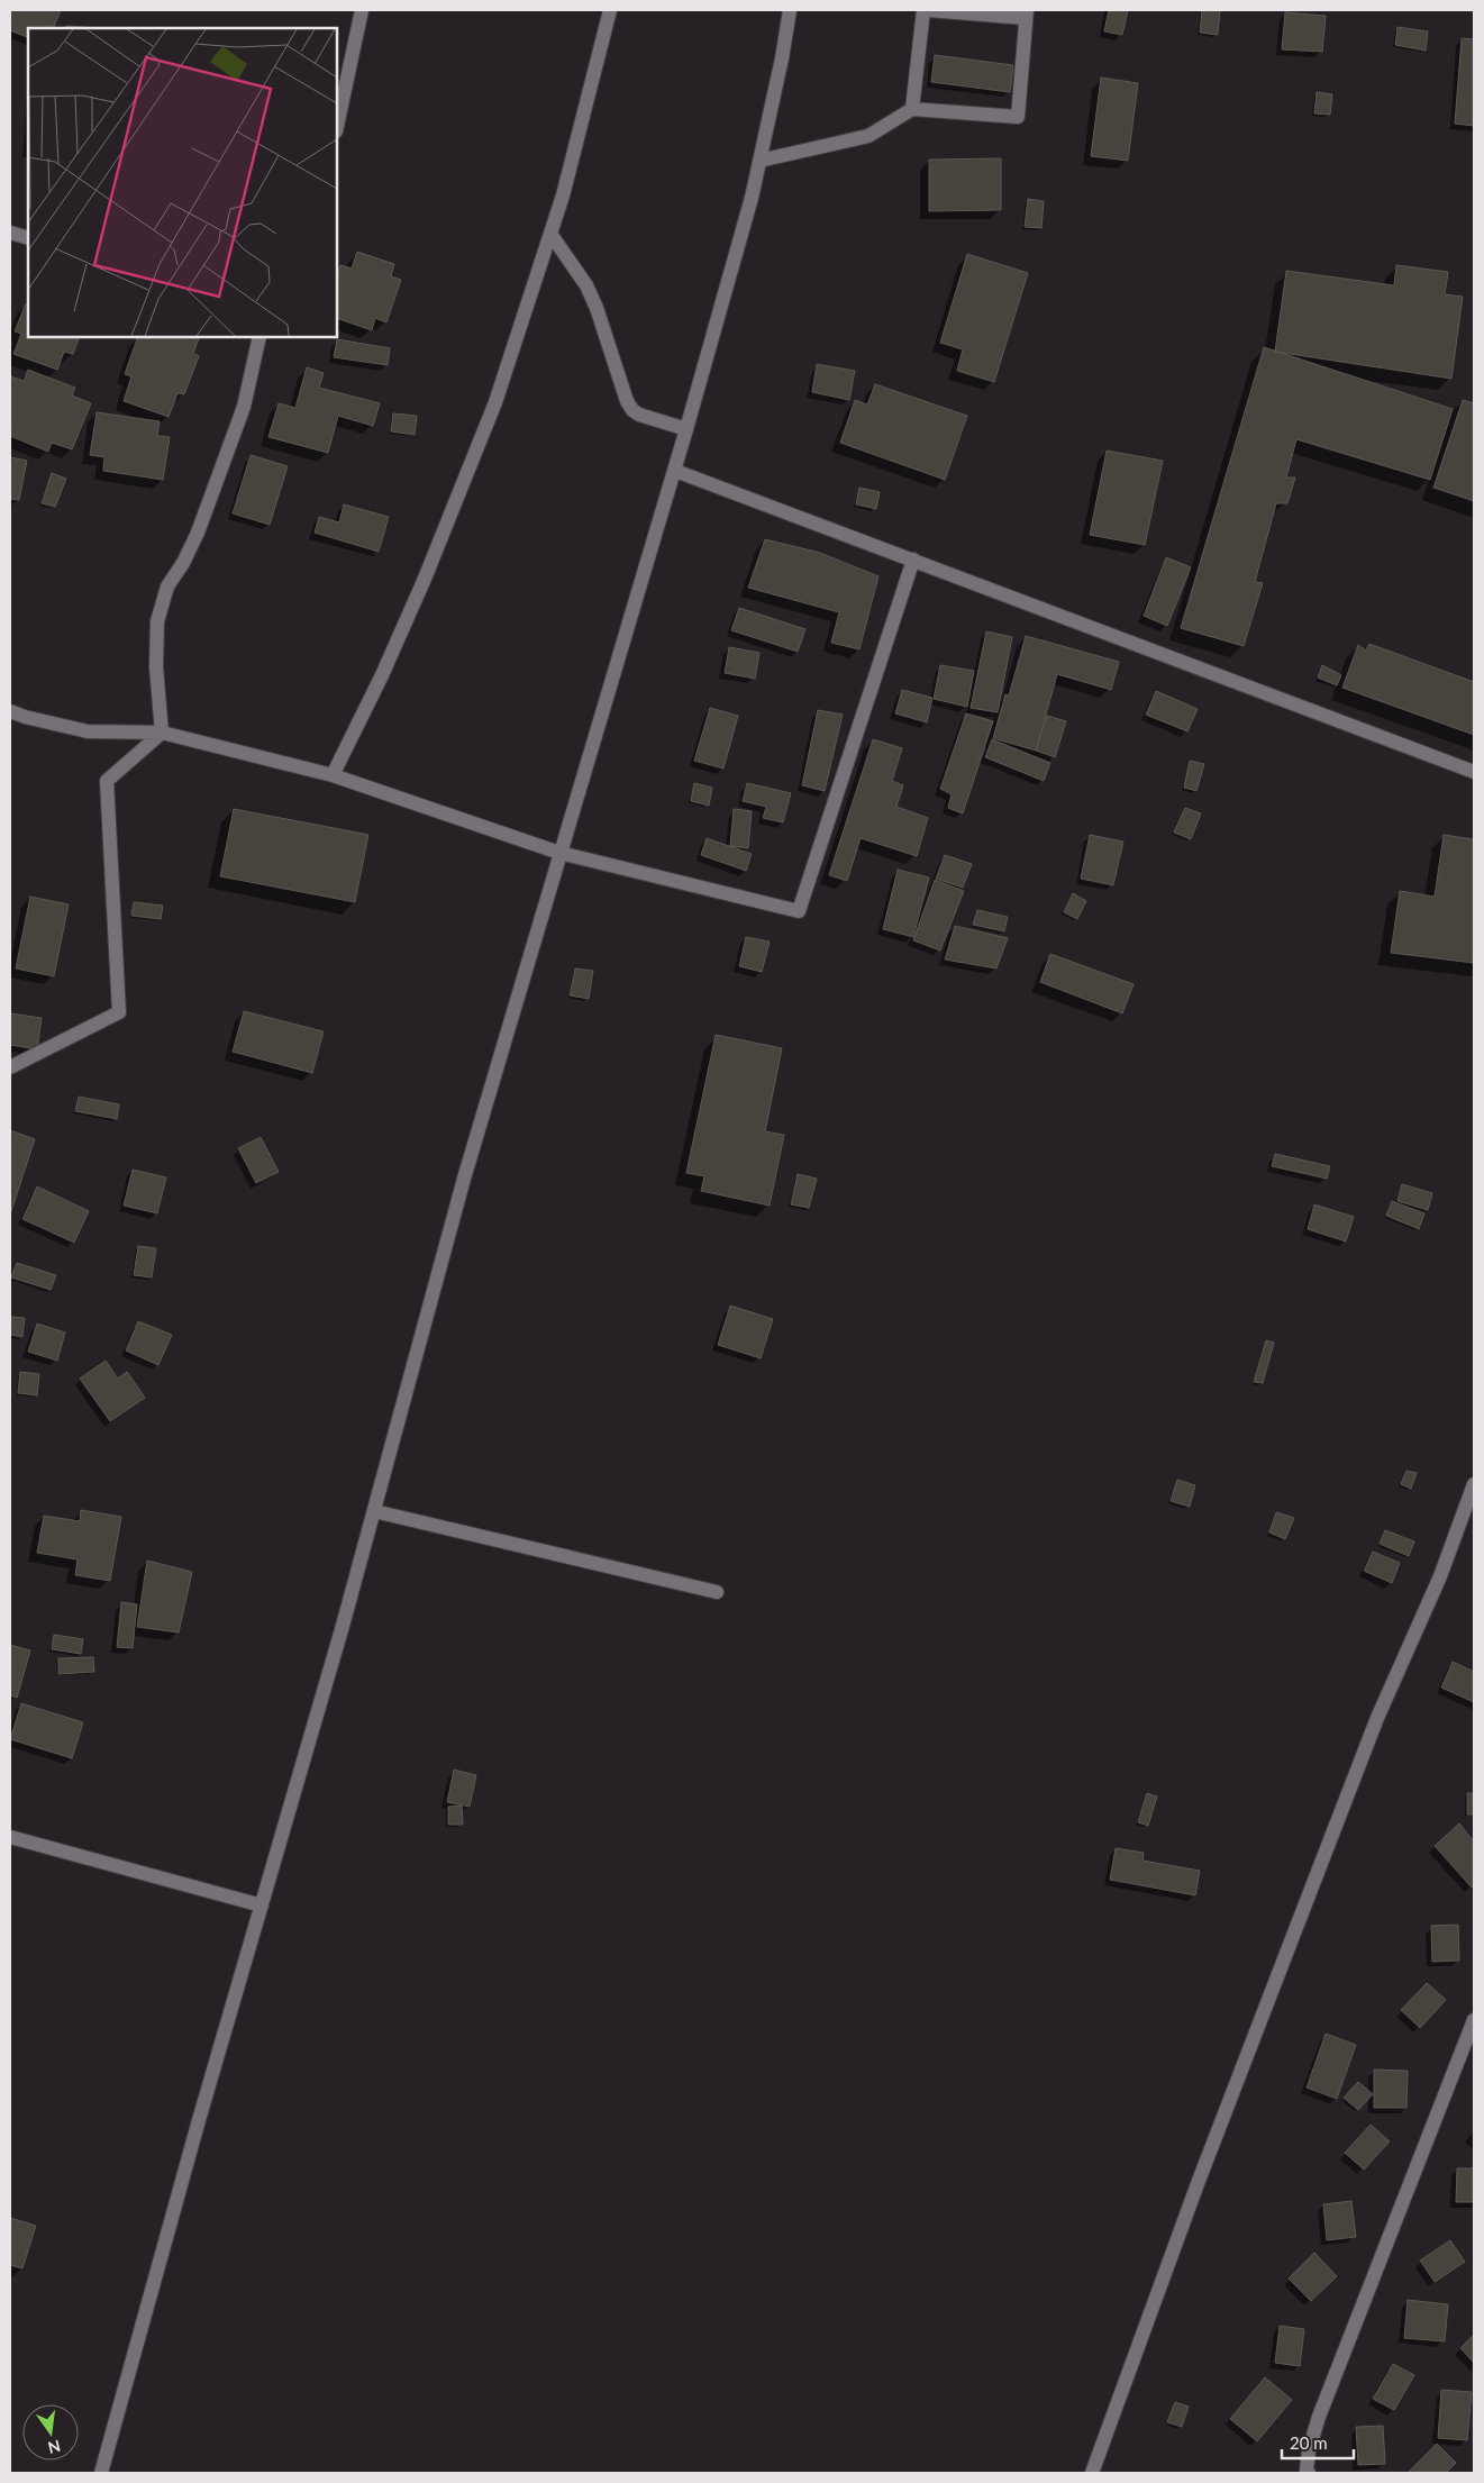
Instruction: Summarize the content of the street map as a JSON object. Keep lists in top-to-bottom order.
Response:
{
  "scale_bar": "20 m",
  "north": "bottom"
}
